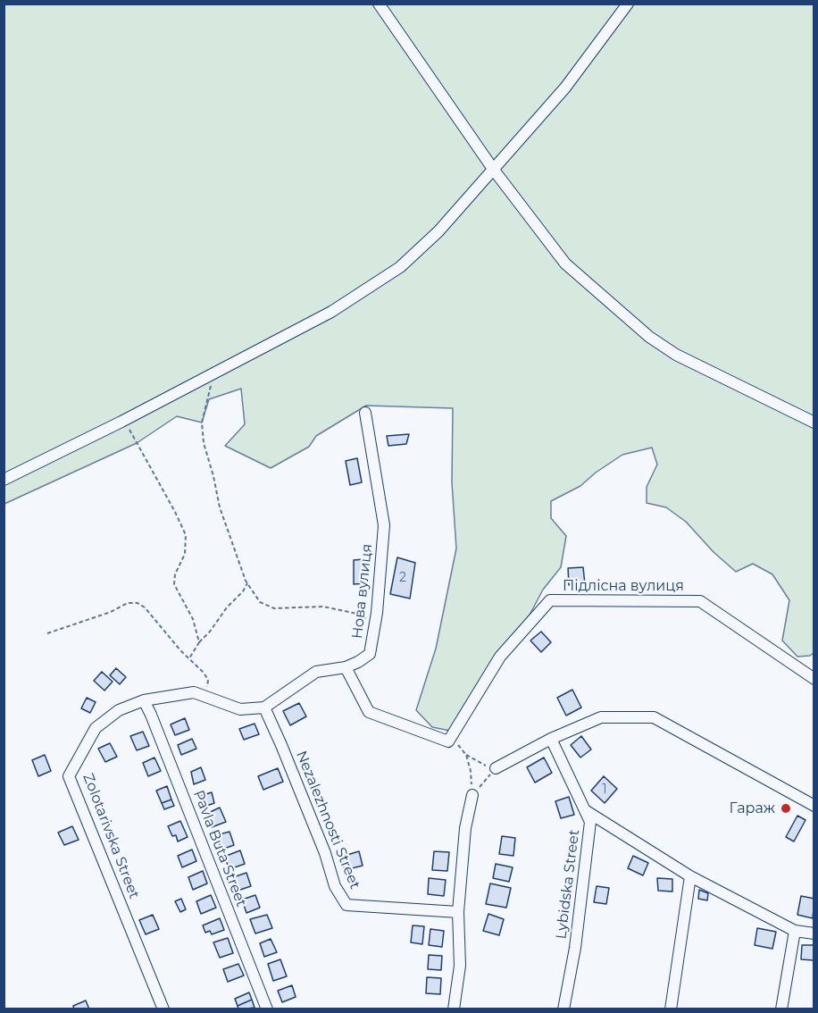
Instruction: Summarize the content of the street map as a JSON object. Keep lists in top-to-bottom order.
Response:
{
  "streets": {
    "street": [
      "Підлісна вулиця",
      "Нова вулиця",
      "Nezalezhnosti Street",
      "Zolotarivska Street",
      "Pavla Buta Street",
      "Lybidska Street"
    ]
  },
  "crossings": [
    ["Нова вулиця", "Nezalezhnosti Street"],
    ["Zolotarivska Street", "Pavla Buta Street"]
  ],
  "places": ["Гараж"],
  "house_numbers": ["2", "1"]
}
